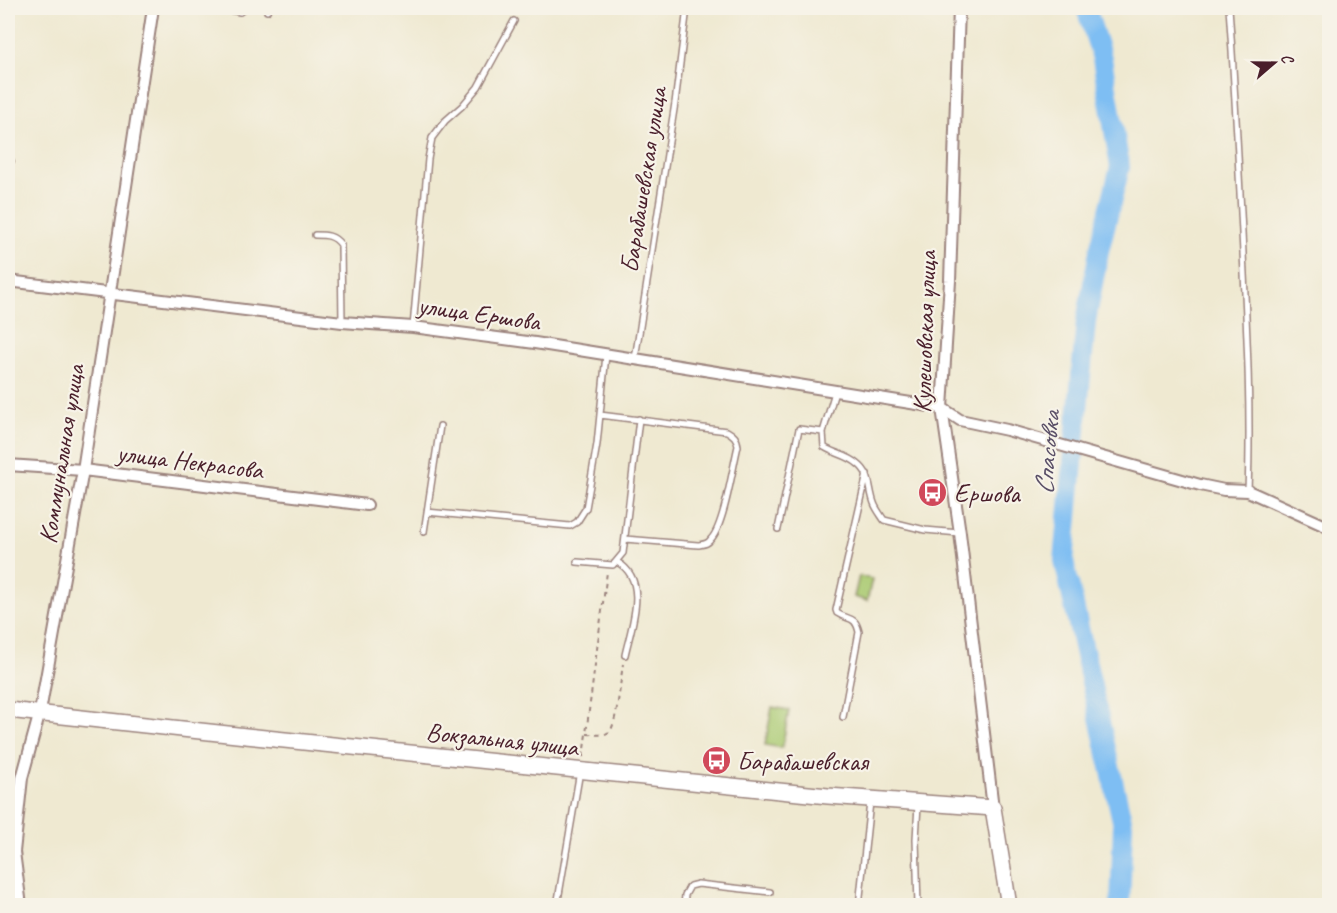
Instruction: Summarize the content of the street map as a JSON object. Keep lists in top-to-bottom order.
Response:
{
  "streets": {
    "main road": ["Кулешовская улица", "Вокзальная улица"],
    "street": ["улица Ершова", "Коммунальная улица", "улица Некрасова"],
    "lane": ["Барабашевская улица"]
  },
  "crossings": [
    ["Барабашевская улица", "улица Ершова"],
    ["улица Ершова", "Кулешовская улица"],
    ["улица Ершова", "Коммунальная улица"],
    ["Кулешовская улица", "Вокзальная улица"],
    ["Коммунальная улица", "улица Некрасова"],
    ["Коммунальная улица", "Вокзальная улица"]
  ],
  "water": ["Спасовка"],
  "places": {
    "bus stop": ["Ершова", "Барабашевская"]
  },
  "north": "right"
}
